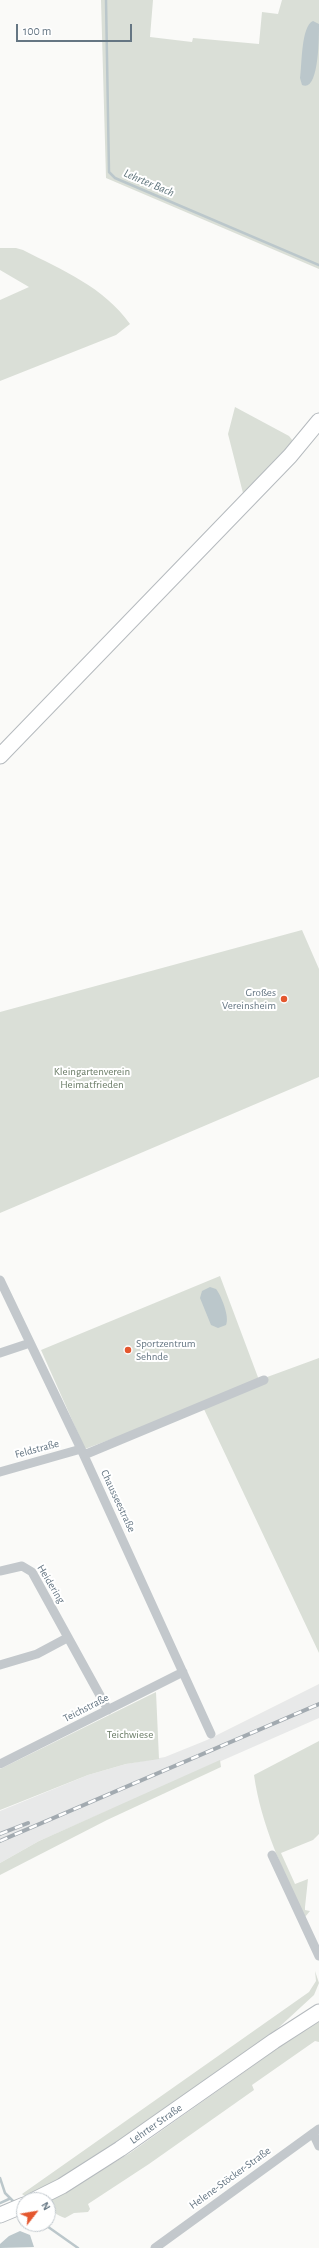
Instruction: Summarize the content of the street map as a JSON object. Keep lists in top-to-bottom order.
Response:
{
  "streets": {
    "main road": ["Lehrter Straße"],
    "street": [
      "Feldstraße",
      "Chausseestraße",
      "Heidering",
      "Teichstraße",
      "Helene-Stöcker-Straße"
    ]
  },
  "crossings": [
    ["Feldstraße", "Chausseestraße"],
    ["Chausseestraße", "Teichstraße"],
    ["Heidering", "Teichstraße"]
  ],
  "water": ["Lehrter Bach"],
  "parks": ["Kleingartenverein Heimatfrieden", "Teichwiese"],
  "places": ["Großes Vereinsheim", "Sportzentrum Sehnde"],
  "scale_bar": "100 m",
  "north": "top right"
}
